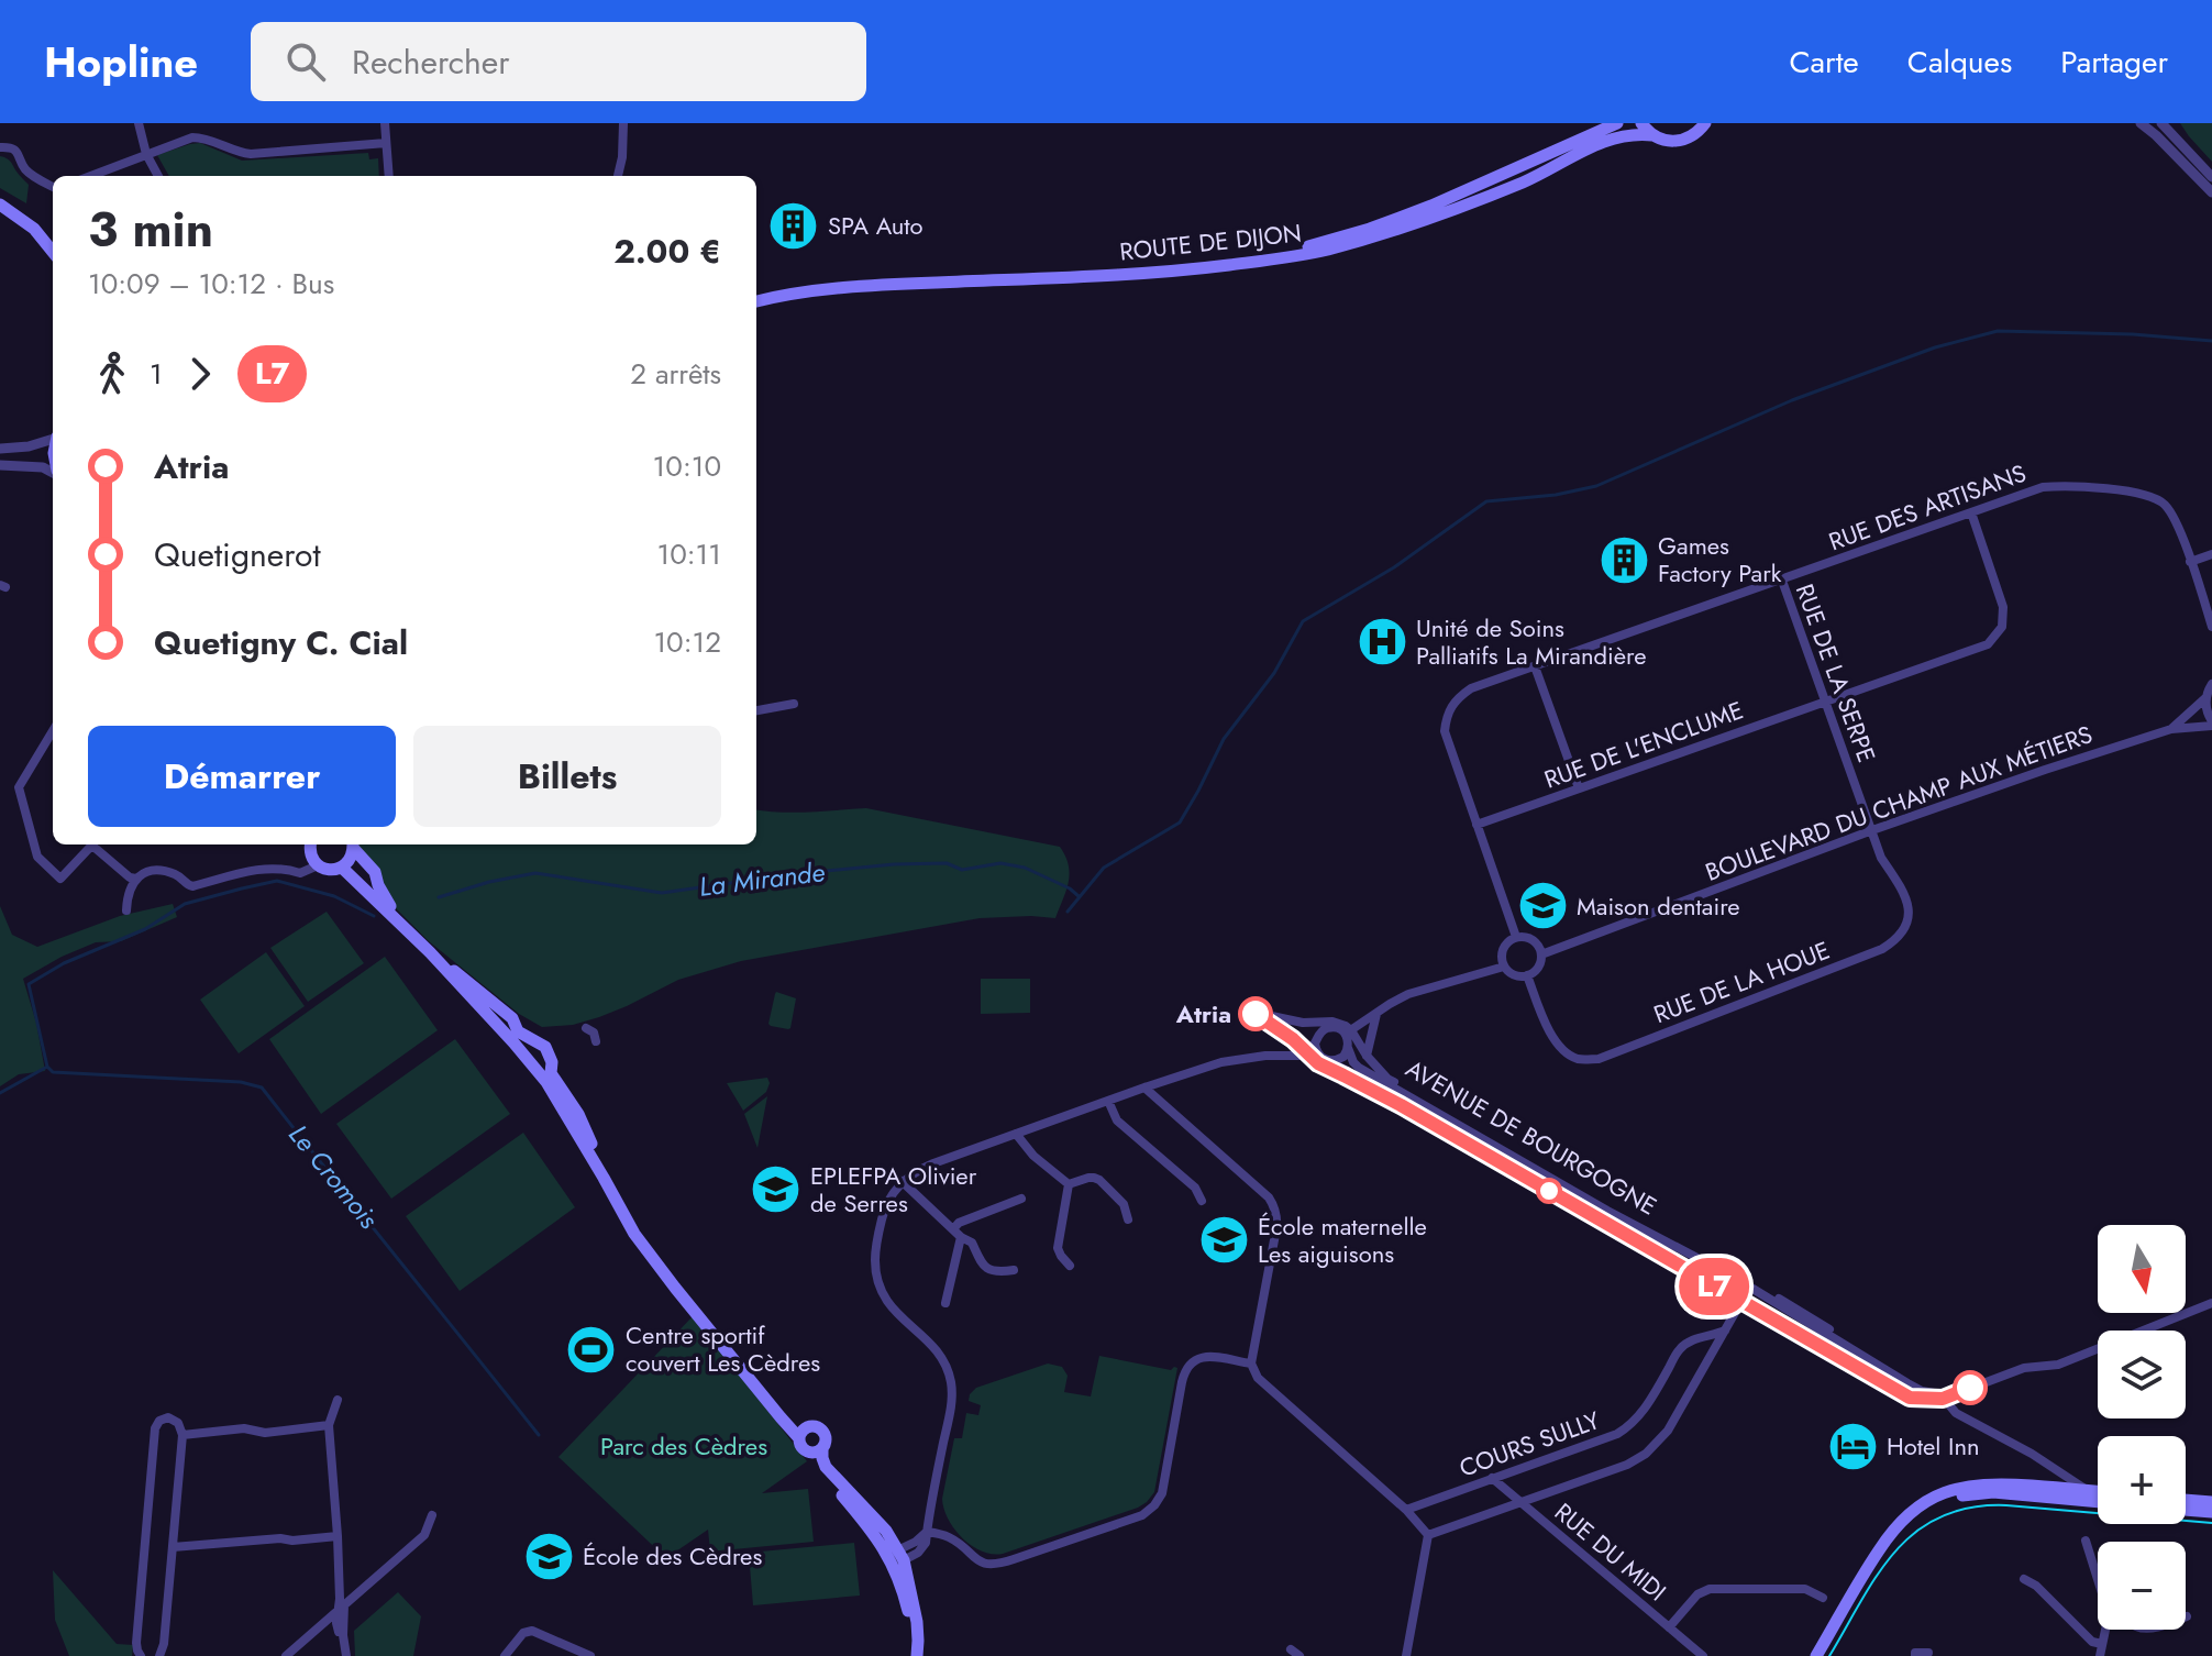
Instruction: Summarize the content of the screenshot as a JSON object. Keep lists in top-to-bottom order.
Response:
{
  "streets": {
    "main road": ["ROUTE DE DIJON"],
    "street": [
      "RUE DES ARTISANS",
      "RUE DE LA SERPE",
      "RUE DE L'ENCLUME",
      "BOULEVARD DU CHAMP AUX MÉTIERS",
      "RUE DE LA HOUE",
      "AVENUE DE BOURGOGNE",
      "COURS SULLY",
      "RUE DU MIDI"
    ]
  },
  "crossings": [
    ["RUE DES ARTISANS", "RUE DE LA SERPE"],
    ["RUE DES ARTISANS", "RUE DE L'ENCLUME"],
    ["RUE DE LA SERPE", "RUE DE L'ENCLUME"],
    ["RUE DE LA SERPE", "BOULEVARD DU CHAMP AUX MÉTIERS"],
    ["RUE DE LA SERPE", "RUE DE LA HOUE"],
    ["BOULEVARD DU CHAMP AUX MÉTIERS", "RUE DE LA HOUE"],
    ["COURS SULLY", "RUE DU MIDI"]
  ],
  "water": ["La Mirande", "Le Cromois"],
  "parks": ["Parc des Cèdres"],
  "places": {
    "building": ["SPA Auto", "Games Factory Park"],
    "hospital": ["Unité de Soins Palliatifs La Mirandière"],
    "school or university": [
      "Maison dentaire",
      "EPLEFPA Olivier de Serres",
      "École maternelle Les aiguisons",
      "École des Cèdres"
    ],
    "other": ["Atria"],
    "sports": ["Centre sportif couvert Les Cèdres"],
    "hotel": ["Hotel Inn"]
  },
  "lines": ["bus line L7"],
  "north": "bottom",
  "page": {
    "header": "Hopline",
    "search": "Rechercher",
    "nav": ["Carte", "Calques", "Partager"],
    "on_map": "L7",
    "heading": ["3 min", "10:09 – 10:12 · Bus", "2.00 €"],
    "legs": ["1", "L7", "2 arrêts"],
    "list": [
      {
        "name": "Atria",
        "value": "10:10"
      },
      {
        "name": "Quetignerot",
        "value": "10:11"
      },
      {
        "name": "Quetigny C. Cial",
        "value": "10:12"
      }
    ],
    "buttons": ["Démarrer", "Billets"],
    "map_buttons": ["+", "−"]
  }
}
